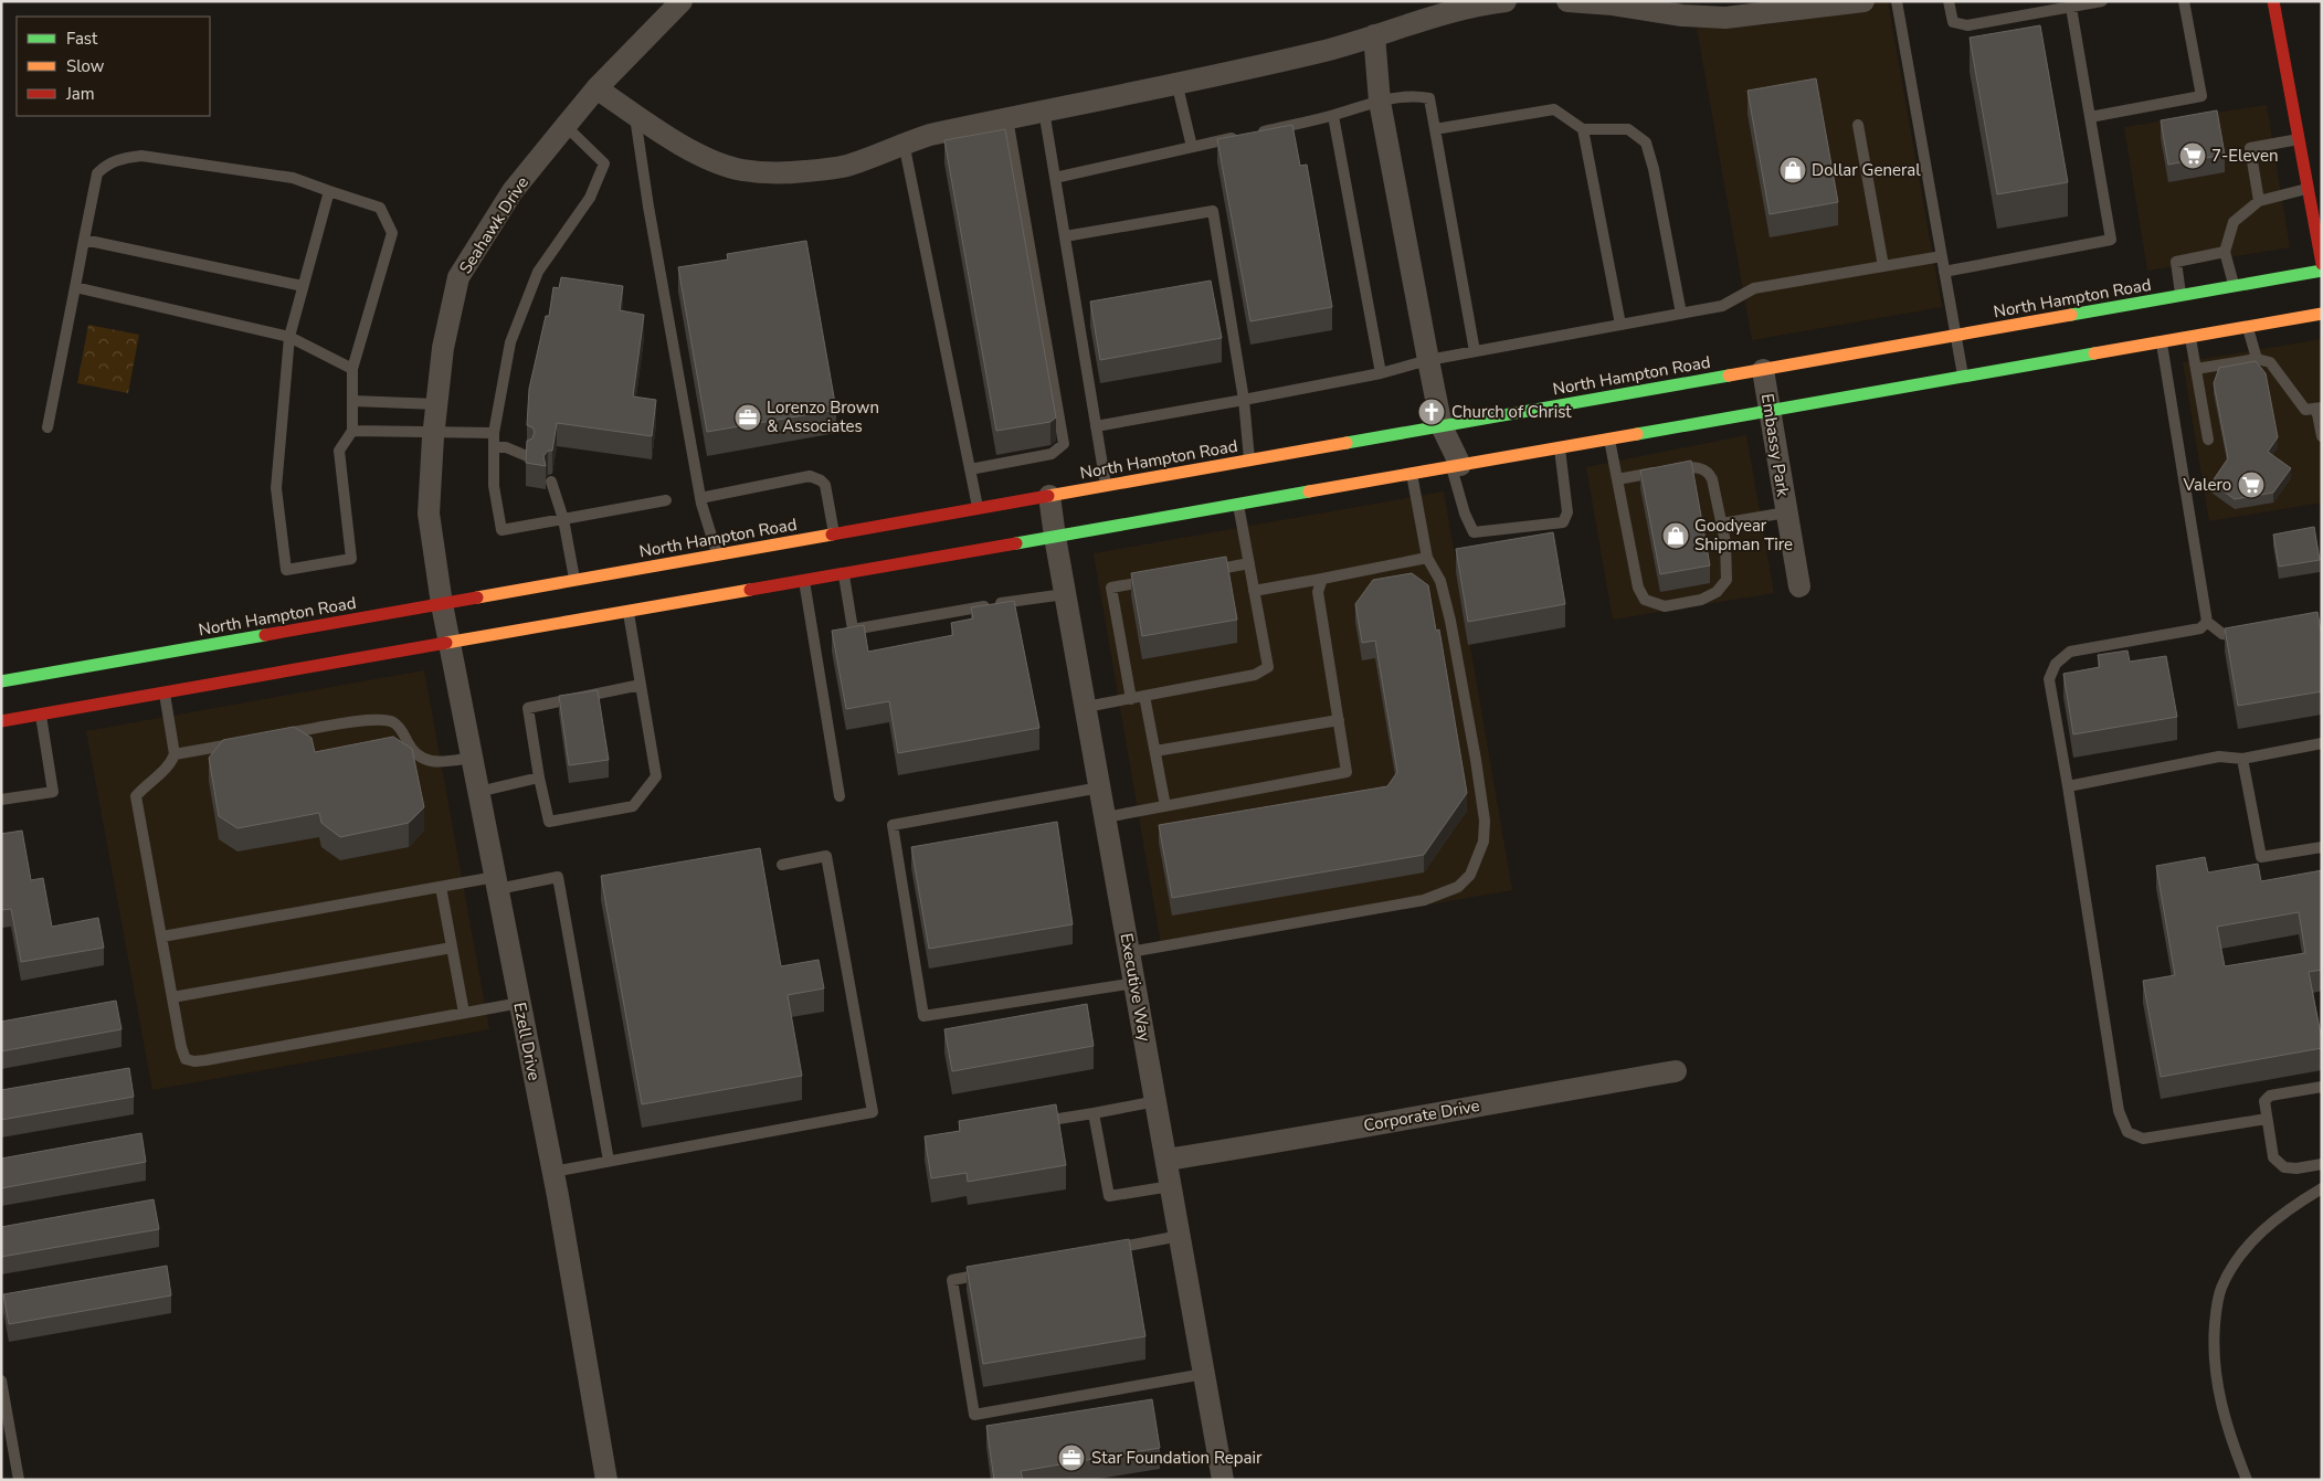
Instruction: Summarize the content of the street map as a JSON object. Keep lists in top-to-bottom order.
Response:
{
  "streets": {
    "main road": ["North Hampton Road"],
    "street": [
      "Seahawk Drive",
      "Embassy Park",
      "Executive Way",
      "Ezell Drive",
      "Corporate Drive"
    ]
  },
  "crossings": [
    ["Seahawk Drive", "North Hampton Road"],
    ["Seahawk Drive", "Ezell Drive"],
    ["North Hampton Road", "Embassy Park"],
    ["North Hampton Road", "Executive Way"],
    ["North Hampton Road", "Ezell Drive"],
    ["Executive Way", "Corporate Drive"]
  ],
  "places": {
    "supermarket": ["7-Eleven", "Valero"],
    "shop": ["Dollar General", "Goodyear Shipman Tire"],
    "church": ["Church of Christ"],
    "office": ["Lorenzo Brown & Associates", "Star Foundation Repair"]
  },
  "legend": ["Fast", "Slow", "Jam"]
}
